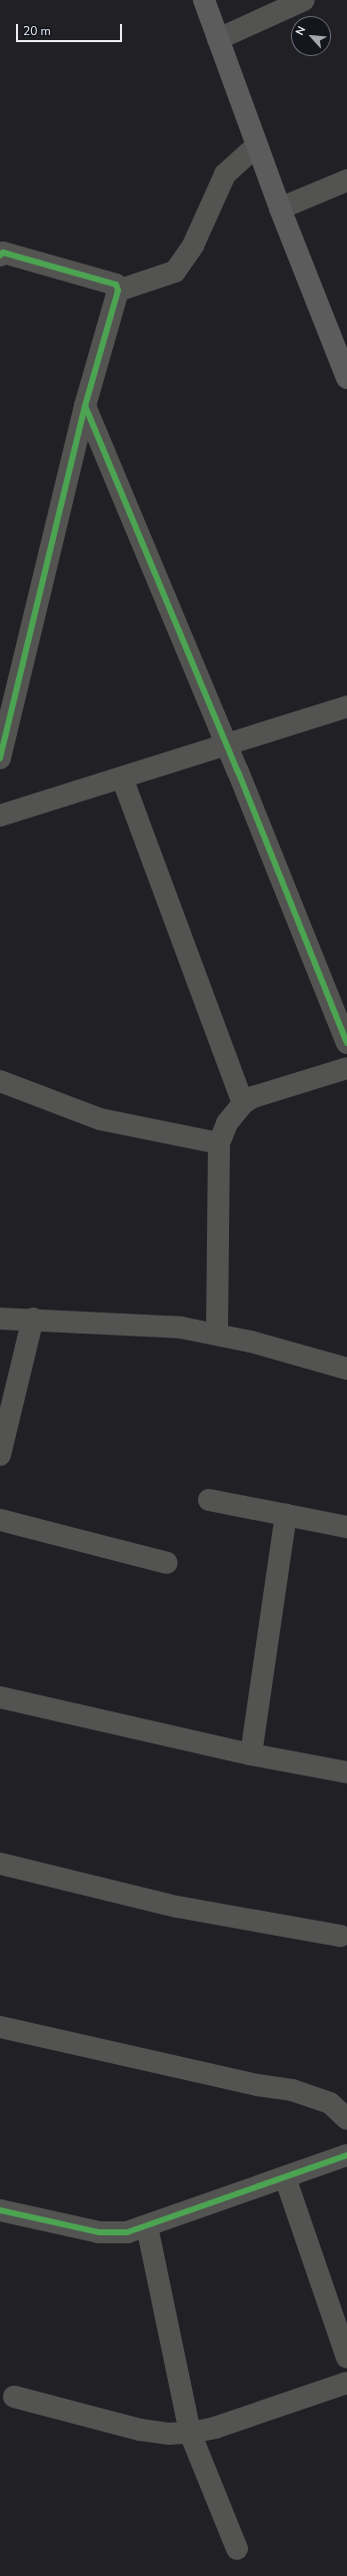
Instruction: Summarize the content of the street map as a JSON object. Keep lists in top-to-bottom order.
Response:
{
  "scale_bar": "20 m",
  "north": "top left"
}
